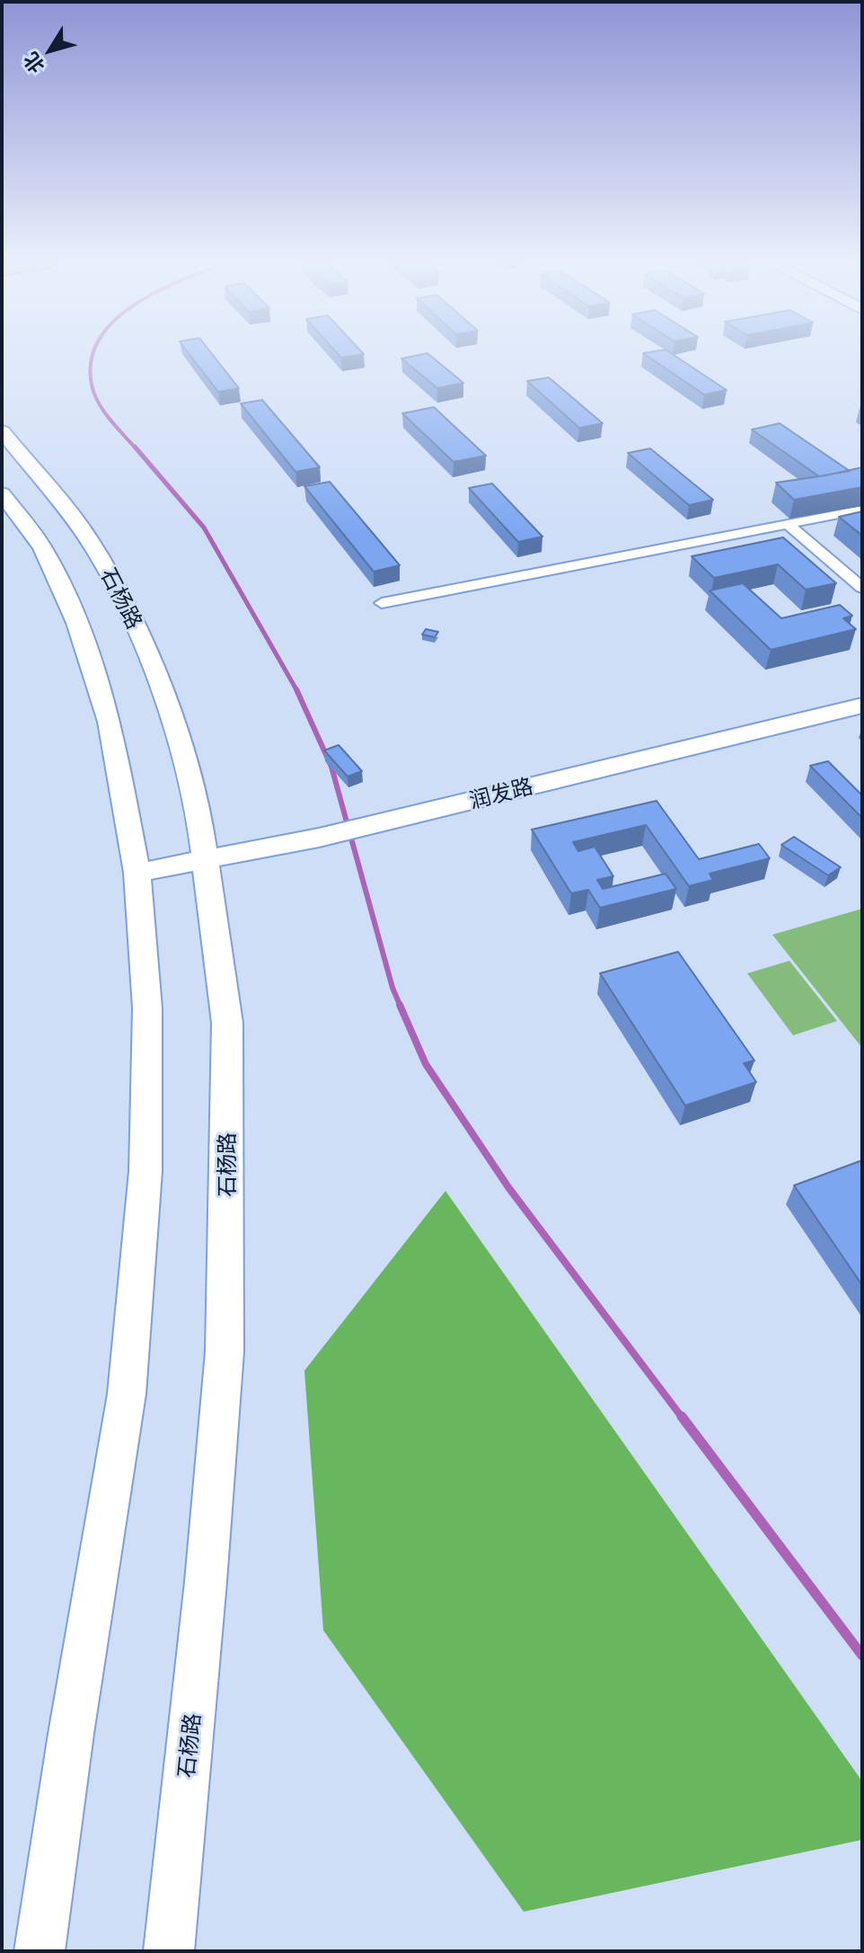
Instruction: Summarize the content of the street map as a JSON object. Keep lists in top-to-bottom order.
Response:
{
  "streets": {
    "main road": ["石杨路", "润发路"]
  },
  "crossings": [
    ["石杨路", "润发路"]
  ],
  "north": "bottom left"
}
